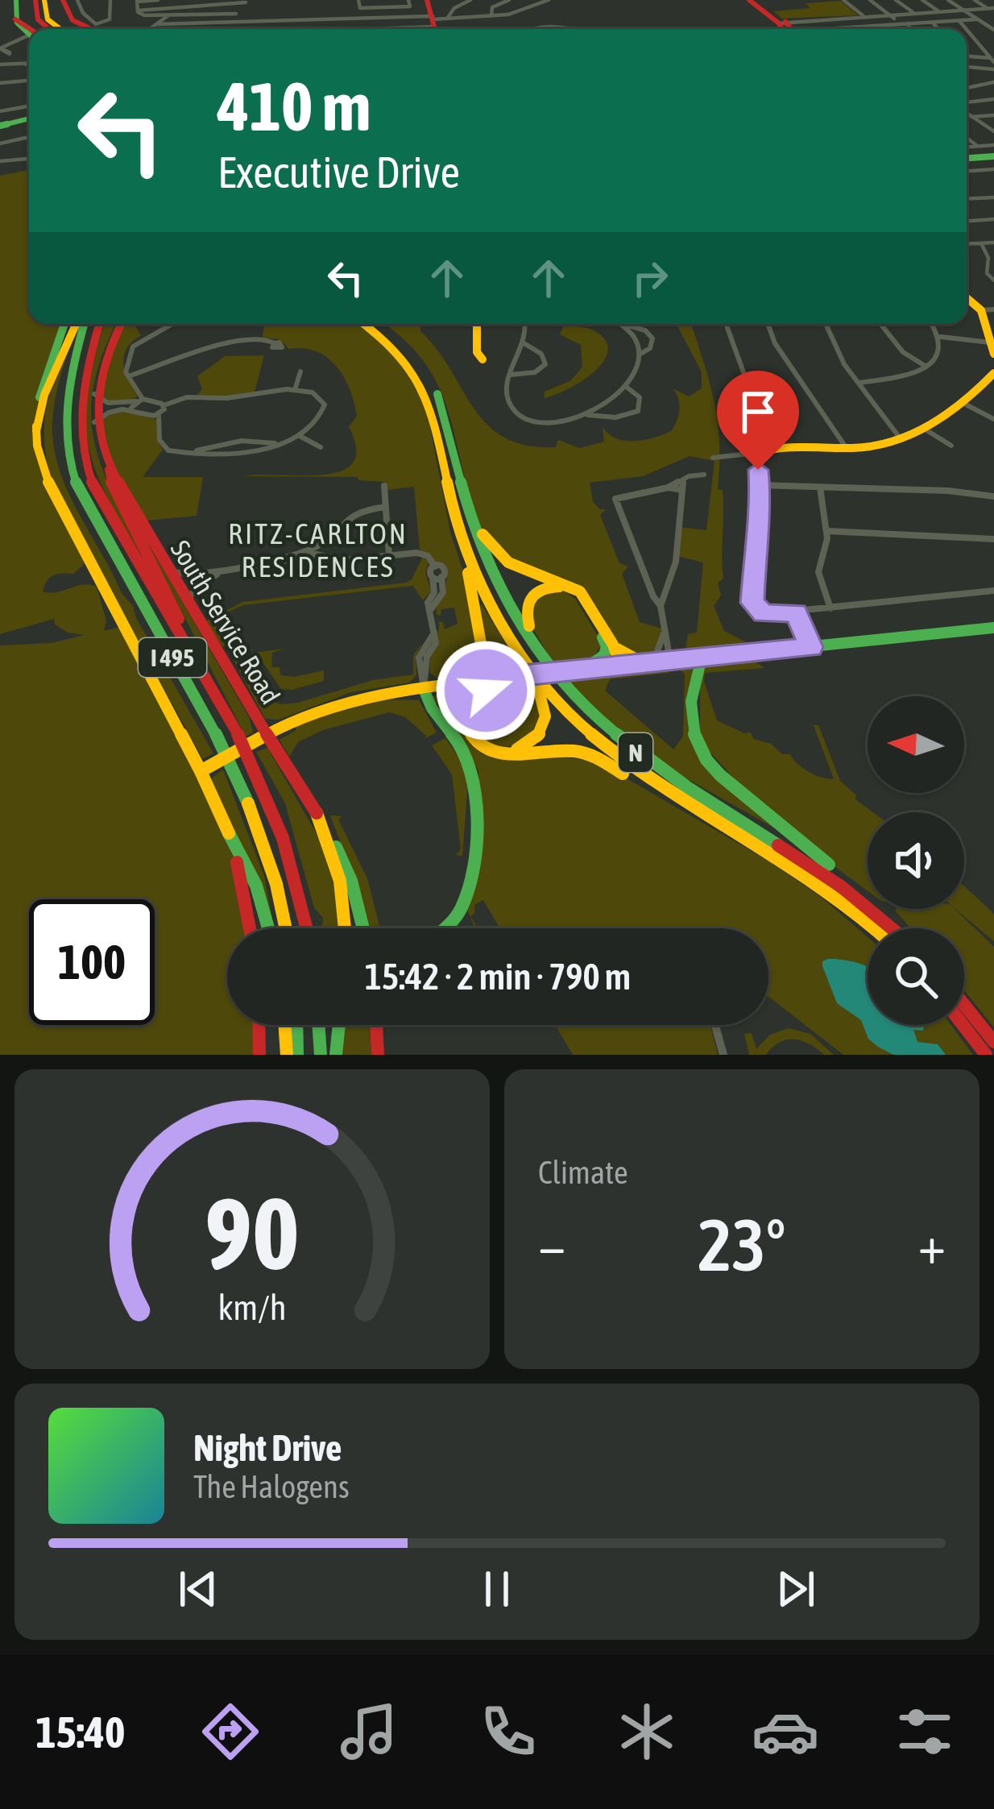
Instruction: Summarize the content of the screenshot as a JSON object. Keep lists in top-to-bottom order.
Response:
{
  "streets": {
    "main road": ["South Service Road", "I 495", "N"]
  },
  "districts": ["RITZ-CARLTON RESIDENCES"],
  "north": "left",
  "page": {
    "turn": ["410 m", "Executive Drive"],
    "limit": "100",
    "trip": "15:42 · 2 min · 790 m",
    "tile": "Climate",
    "heat": ["−", "23°", "+"],
    "song": ["Night Drive", "The Halogens"],
    "tabs": "15:40",
    "gauge": ["90", "km/h"]
  }
}
